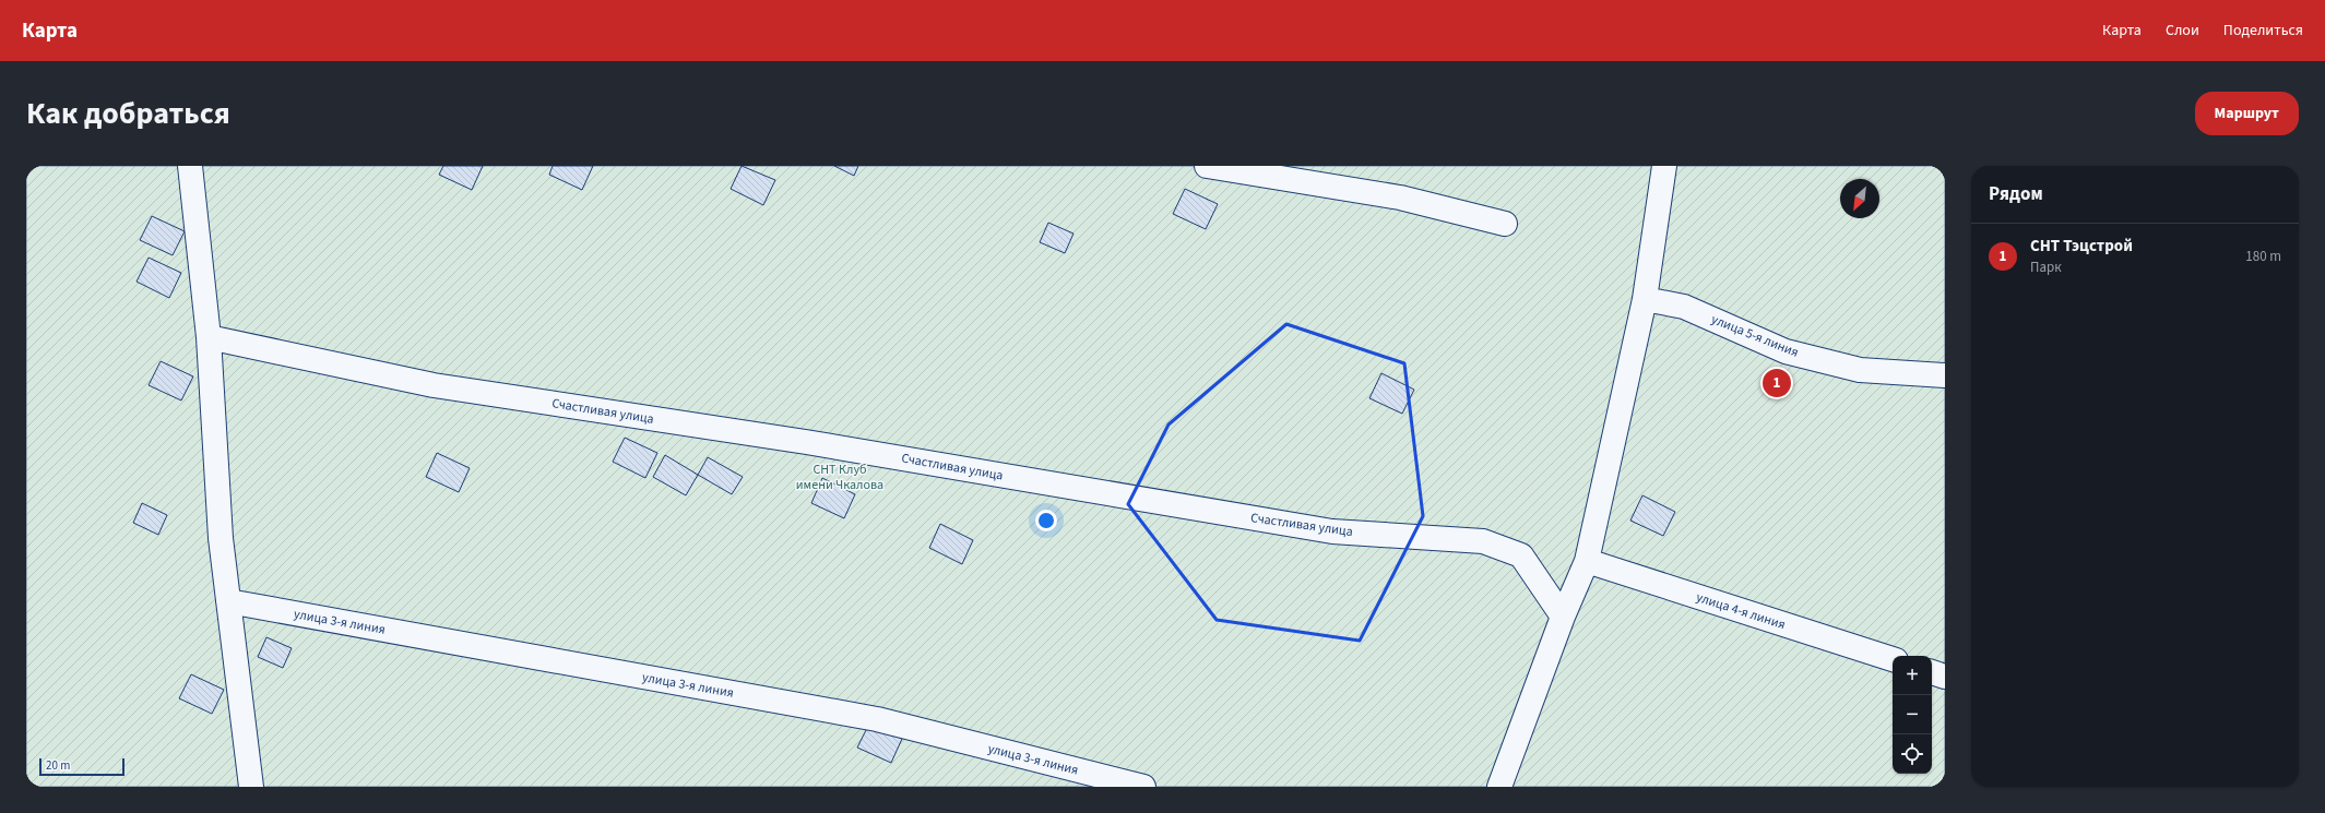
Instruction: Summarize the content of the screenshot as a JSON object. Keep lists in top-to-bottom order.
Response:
{
  "streets": {
    "street": [
      "улица 5-я линия",
      "Счастливая улица",
      "улица 4-я линия",
      "улица 3-я линия"
    ]
  },
  "parks": ["СНТ Клуб имени Чкалова"],
  "scale_bar": "20 m",
  "north": "bottom left",
  "page": {
    "header": "Карта",
    "nav": ["Карта", "Слои", "Поделиться"],
    "title": "Как добраться",
    "buttons": "Маршрут",
    "heading": "Рядом",
    "list": [
      {
        "mark": "1",
        "name": "СНТ Тэцстрой",
        "note": "Парк",
        "value": "180 m"
      }
    ],
    "pins": "1",
    "map_buttons": ["+", "−"],
    "scale": "20 m"
  }
}
